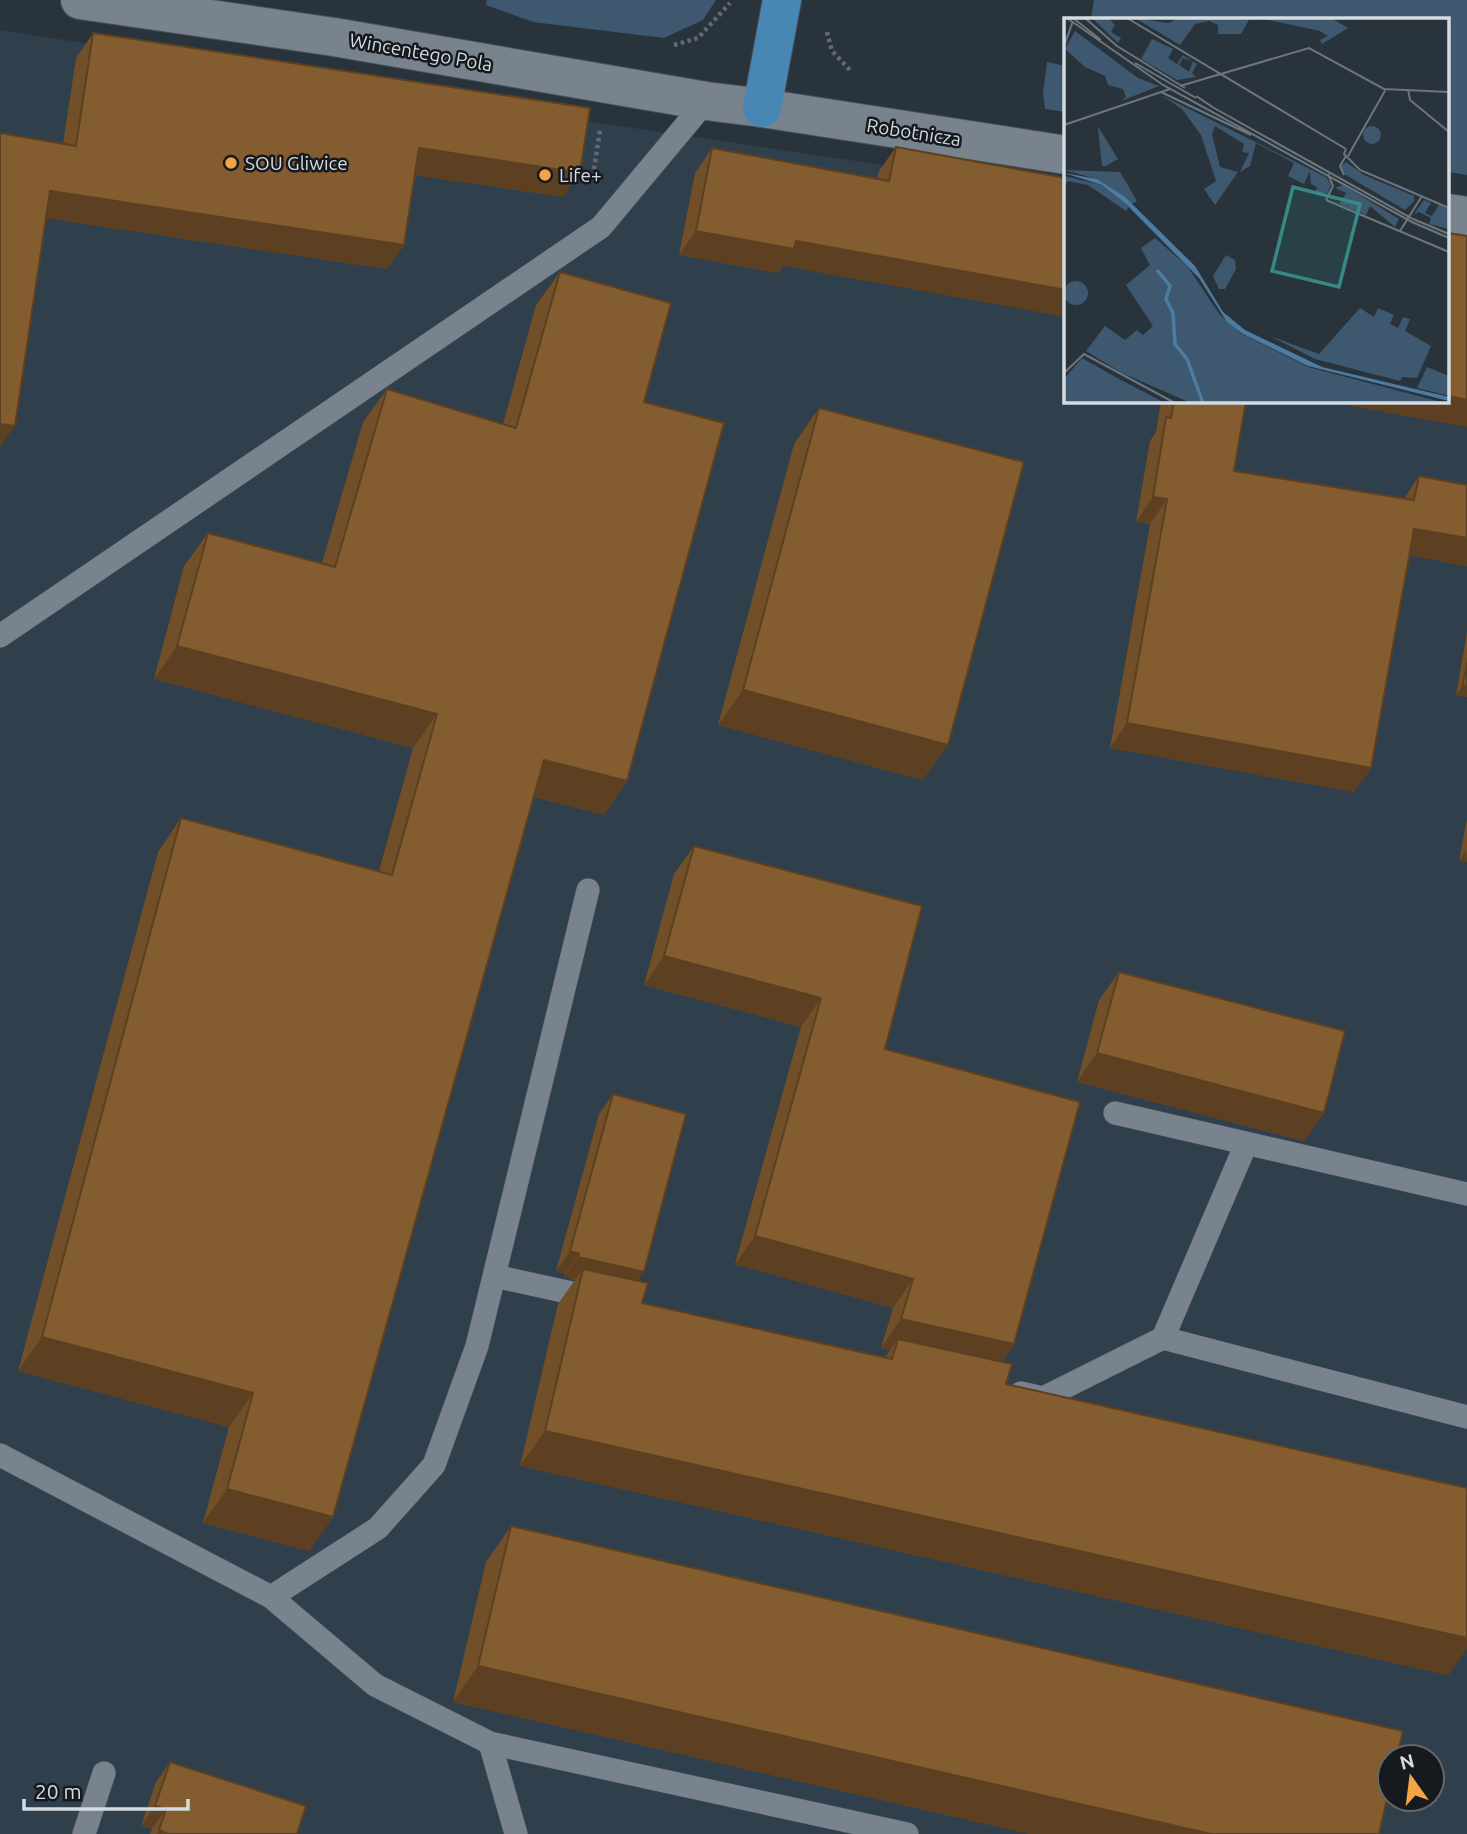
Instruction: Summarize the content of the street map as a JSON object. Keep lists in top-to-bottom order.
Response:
{
  "streets": {
    "street": ["Wincentego Pola", "Robotnicza"]
  },
  "crossings": [
    ["Wincentego Pola", "Robotnicza"]
  ],
  "places": ["SOU Gliwice", "Life+"],
  "scale_bar": "20 m",
  "north": "top"
}
